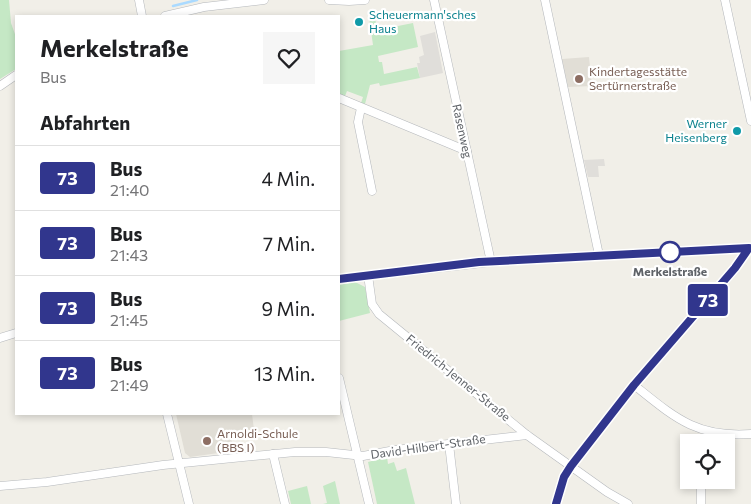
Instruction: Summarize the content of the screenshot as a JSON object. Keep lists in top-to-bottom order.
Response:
{
  "streets": {
    "street": ["Rasenweg", "Friedrich-Jenner-Straße", "David-Hilbert-Straße"]
  },
  "crossings": [
    ["Friedrich-Jenner-Straße", "David-Hilbert-Straße"]
  ],
  "places": [
    "Scheuermann'sches Haus",
    "Kindertagesstätte Sertürnerstraße",
    "Werner Heisenberg",
    "Merkelstraße",
    "Arnoldi-Schule (BBS I)"
  ],
  "lines": ["bus line 73"],
  "page": {
    "on_map": "73",
    "heading": [
      ["Merkelstraße", "Bus"],
      "Abfahrten"
    ],
    "list": [
      {
        "mark": "73",
        "name": "Bus",
        "note": "21:40",
        "value": "4 Min."
      },
      {
        "mark": "73",
        "name": "Bus",
        "note": "21:43",
        "value": "7 Min."
      },
      {
        "mark": "73",
        "name": "Bus",
        "note": "21:45",
        "value": "9 Min."
      },
      {
        "mark": "73",
        "name": "Bus",
        "note": "21:49",
        "value": "13 Min."
      }
    ]
  }
}
